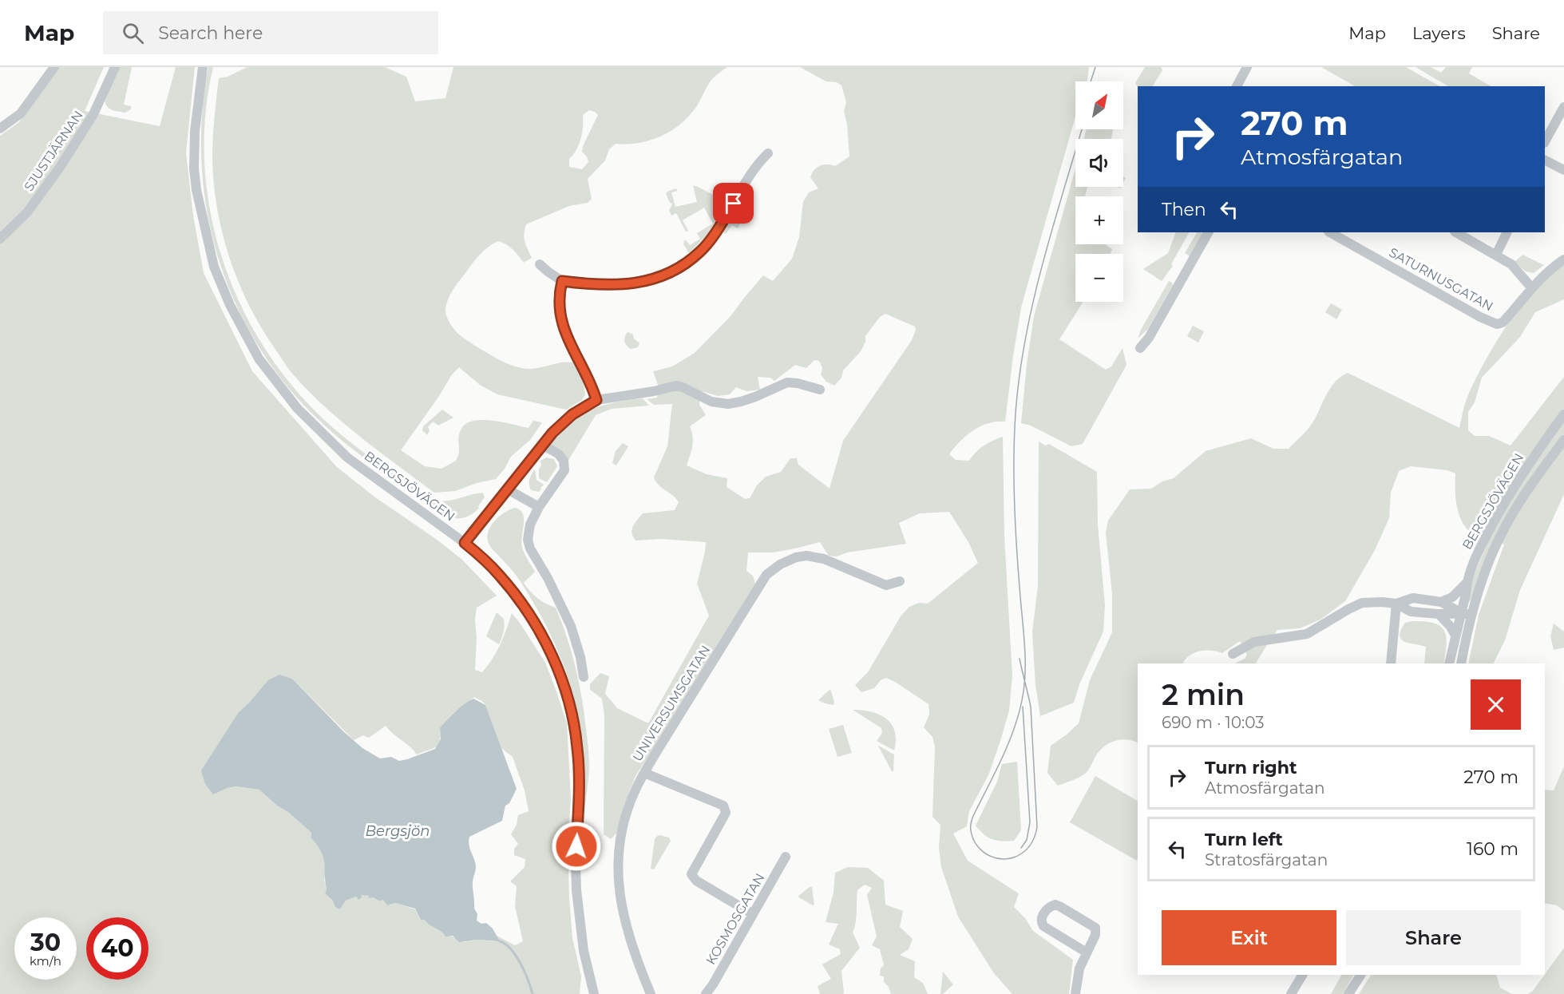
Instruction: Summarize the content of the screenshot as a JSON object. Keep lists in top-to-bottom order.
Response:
{
  "streets": {
    "street": [
      "SJUSTJÄRNAN",
      "SATURNUSGATAN",
      "BERGSJÖVÄGEN",
      "UNIVERSUMSGATAN",
      "KOSMOSGATAN"
    ]
  },
  "water": ["Bergsjön"],
  "north": "top right",
  "page": {
    "header": "Map",
    "search": "Search here",
    "nav": ["Map", "Layers", "Share"],
    "map_buttons": ["+", "−"],
    "turn": ["270 m", "Atmosfärgatan"],
    "then": "Then",
    "heading": ["2 min", "690 m · 10:03"],
    "list": [
      {
        "name": "Turn right",
        "note": "Atmosfärgatan",
        "value": "270 m"
      },
      {
        "name": "Turn left",
        "note": "Stratosfärgatan",
        "value": "160 m"
      }
    ],
    "buttons": ["Exit", "Share"],
    "speed": "30 km/h",
    "limit": "40"
  }
}
